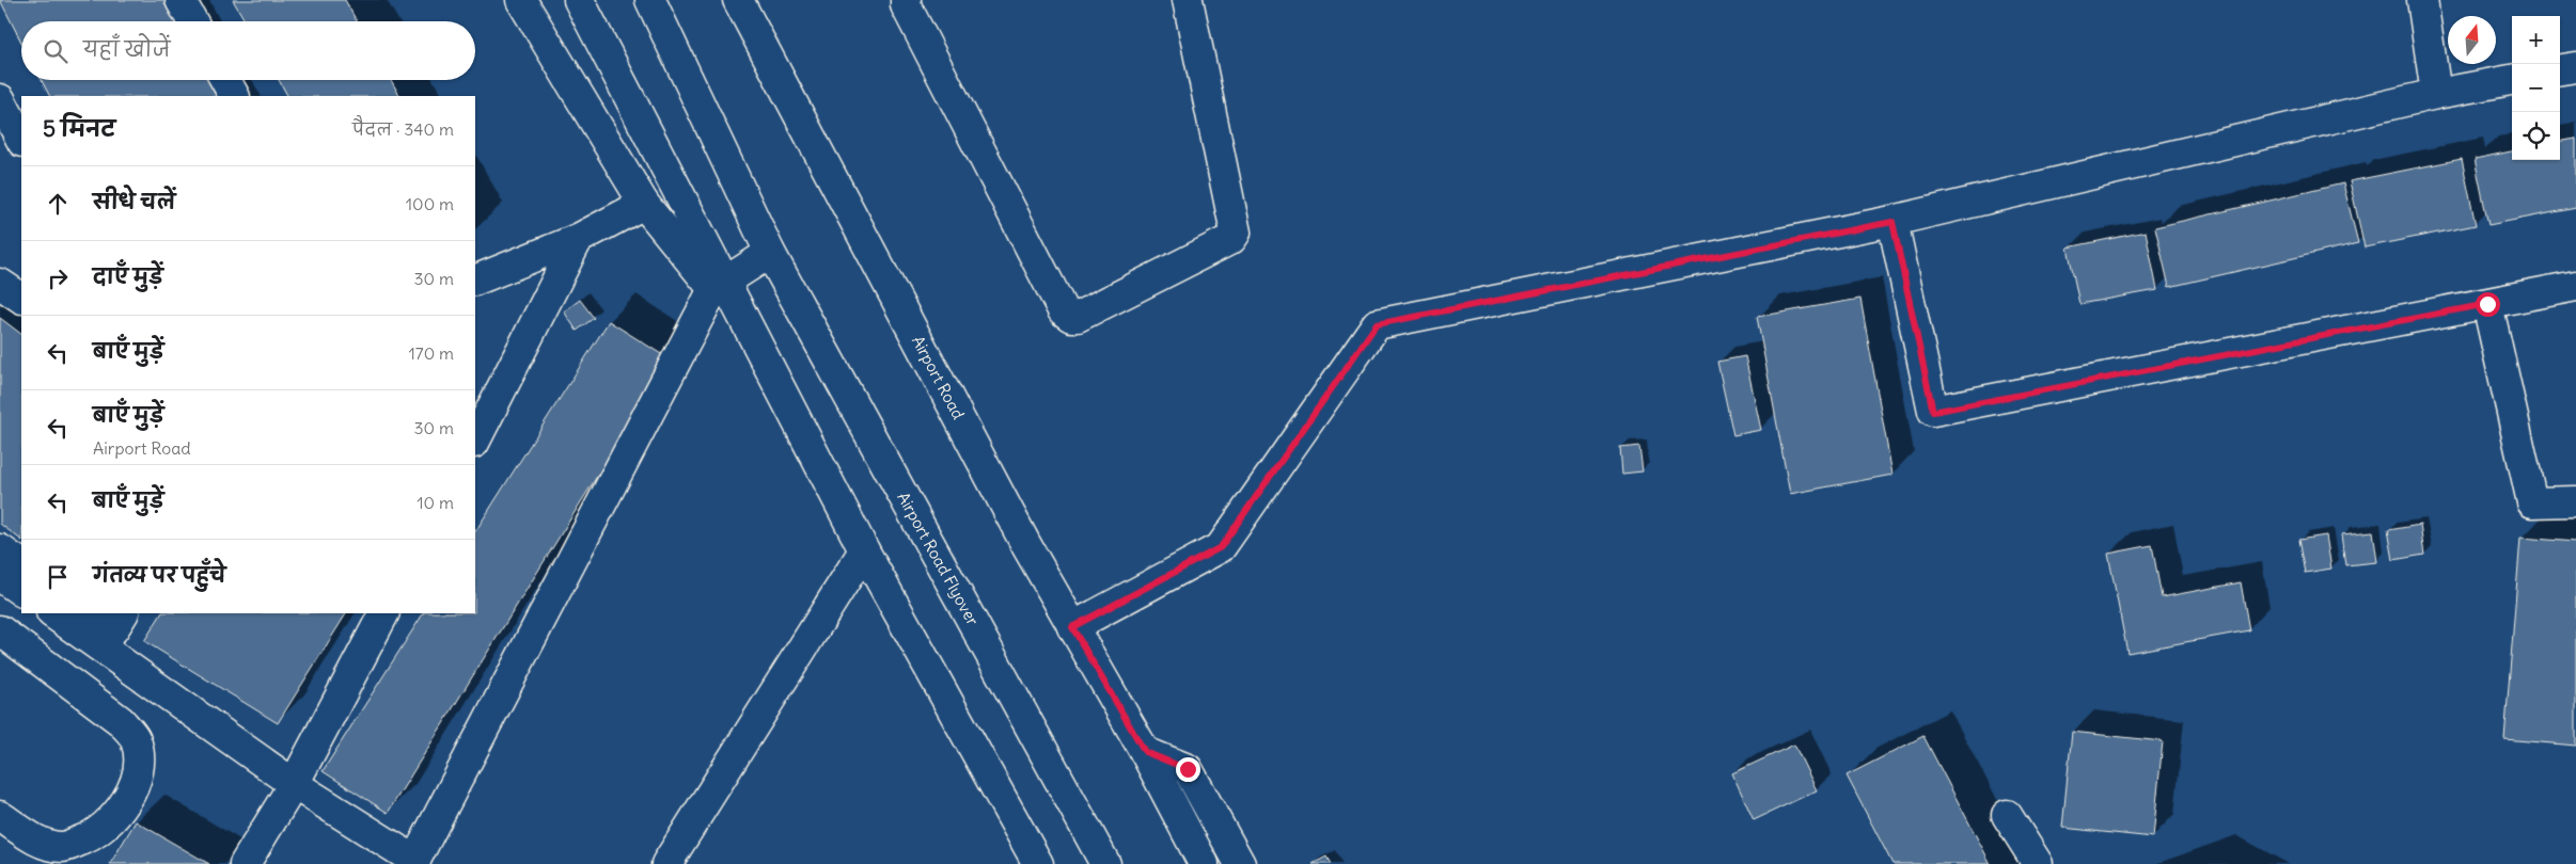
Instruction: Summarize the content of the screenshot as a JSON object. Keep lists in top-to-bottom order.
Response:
{
  "streets": {
    "street": ["Airport Road", "Airport Road Flyover"]
  },
  "north": "top",
  "page": {
    "map_buttons": ["+", "−"],
    "search": "यहाँ खोजें",
    "heading": ["5 मिनट", "पैदल · 340 m"],
    "list": [
      ["सीधे चलें", "100 m"],
      ["दाएँ मुड़ें", "30 m"],
      ["बाएँ मुड़ें", "170 m"],
      ["बाएँ मुड़ें", "Airport Road", "30 m"],
      ["बाएँ मुड़ें", "10 m"],
      "गंतव्य पर पहुँचे"
    ]
  }
}
